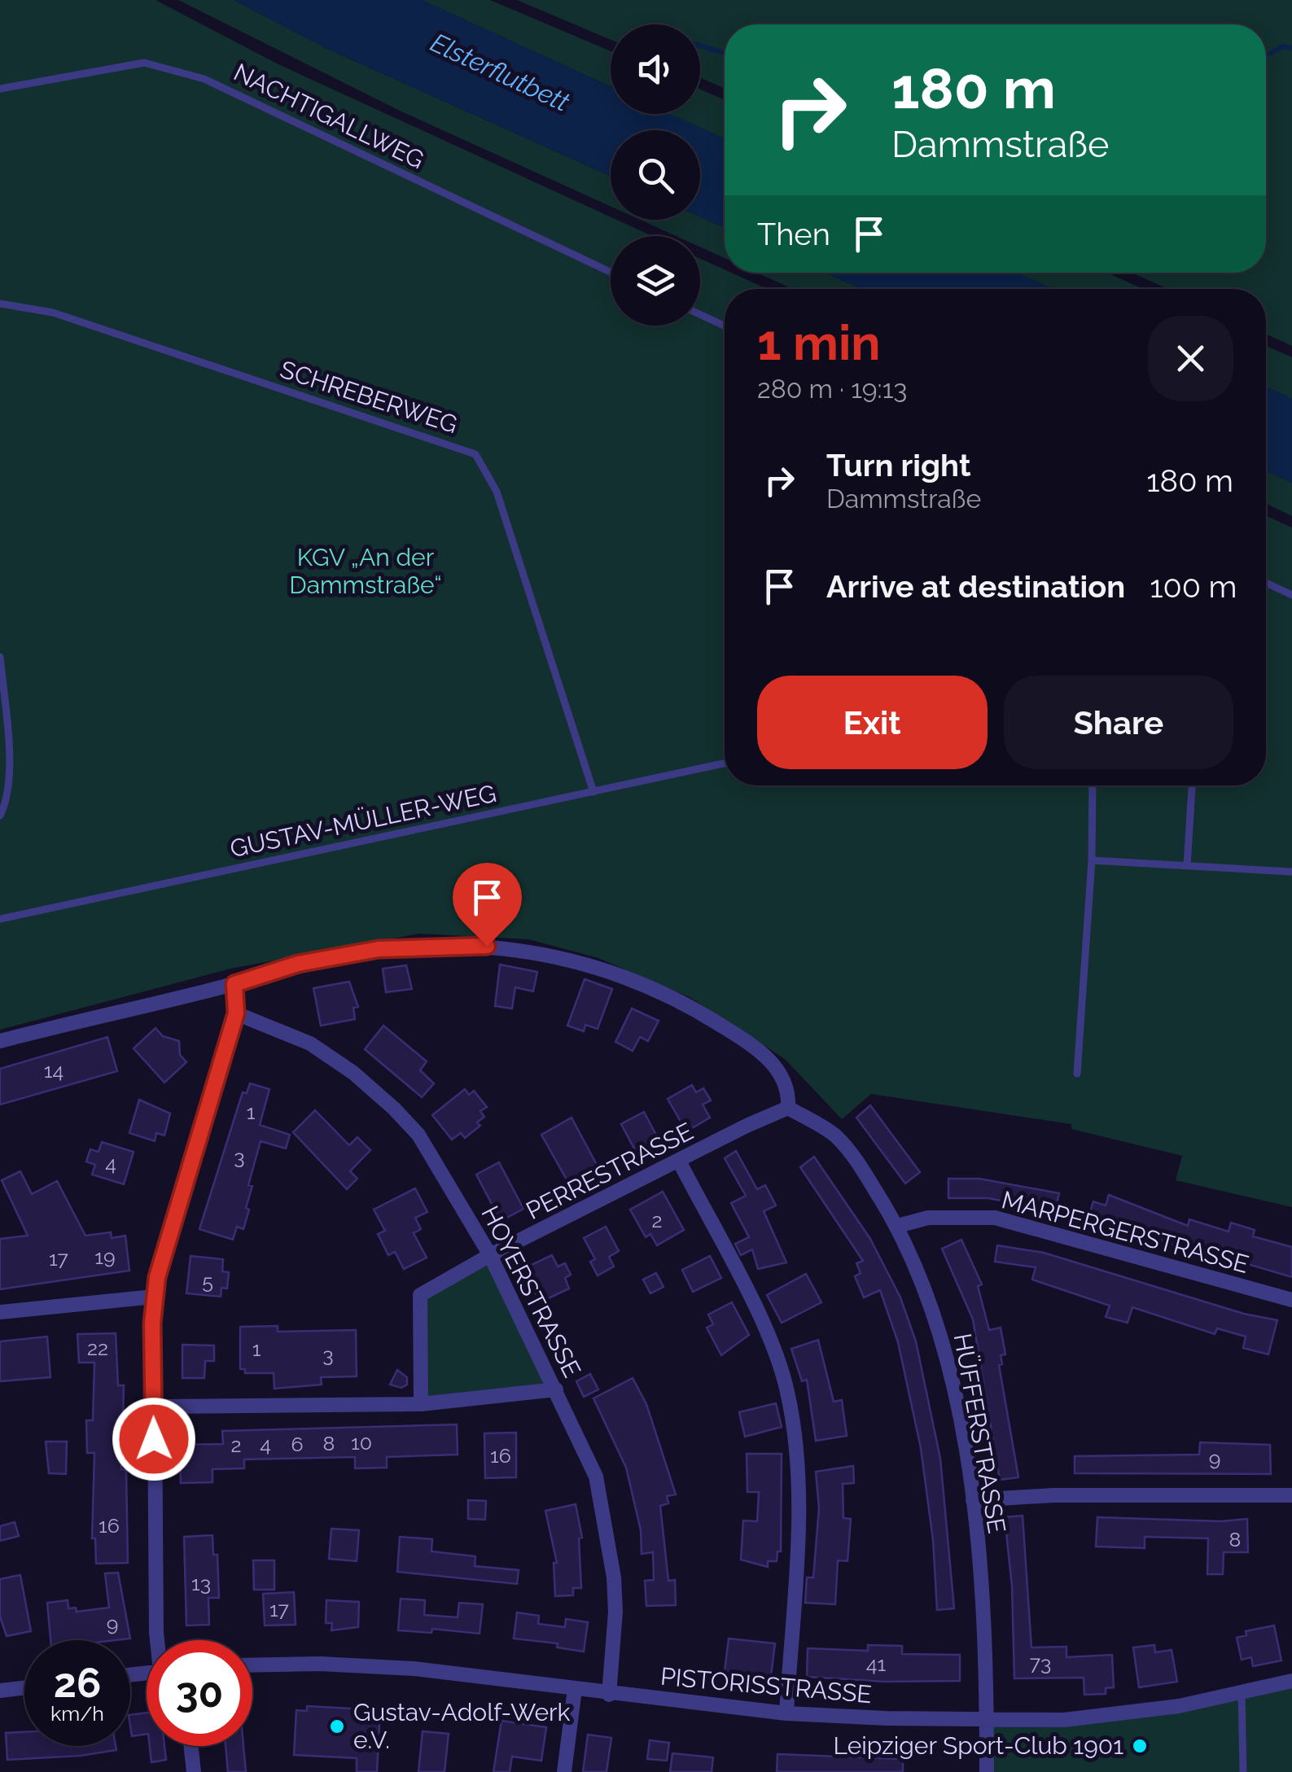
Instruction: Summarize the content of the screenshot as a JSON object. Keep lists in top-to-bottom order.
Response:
{
  "streets": {
    "street": [
      "PERRESTRASSE",
      "MARPERGERSTRASSE",
      "HOYERSTRASSE",
      "HÜFFERSTRASSE",
      "PISTORISSTRASSE"
    ],
    "lane": ["NACHTIGALLWEG", "SCHREBERWEG", "GUSTAV-MÜLLER-WEG"]
  },
  "crossings": [
    ["SCHREBERWEG", "GUSTAV-MÜLLER-WEG"],
    ["PERRESTRASSE", "HOYERSTRASSE"],
    ["PERRESTRASSE", "HÜFFERSTRASSE"],
    ["MARPERGERSTRASSE", "HÜFFERSTRASSE"],
    ["HOYERSTRASSE", "PISTORISSTRASSE"],
    ["HÜFFERSTRASSE", "PISTORISSTRASSE"]
  ],
  "water": ["Elsterflutbett"],
  "parks": ["KGV „An der Dammstraße“"],
  "places": ["Gustav-Adolf-Werk e.V.", "Leipziger Sport-Club 1901"],
  "house_numbers": [
    "14",
    "1",
    "3",
    "4",
    "2",
    "19",
    "17",
    "5",
    "22",
    "1",
    "3",
    "10",
    "8",
    "4",
    "6",
    "2",
    "16",
    "9",
    "16",
    "8",
    "13",
    "17",
    "9",
    "73",
    "41"
  ],
  "page": {
    "turn": ["180 m", "Dammstraße"],
    "then": "Then",
    "heading": ["1 min", "280 m · 19:13"],
    "list": [
      {
        "name": "Turn right",
        "note": "Dammstraße",
        "value": "180 m"
      },
      {
        "name": "Arrive at destination",
        "value": "100 m"
      }
    ],
    "buttons": ["Exit", "Share"],
    "speed": "26 km/h",
    "limit": "30"
  }
}
